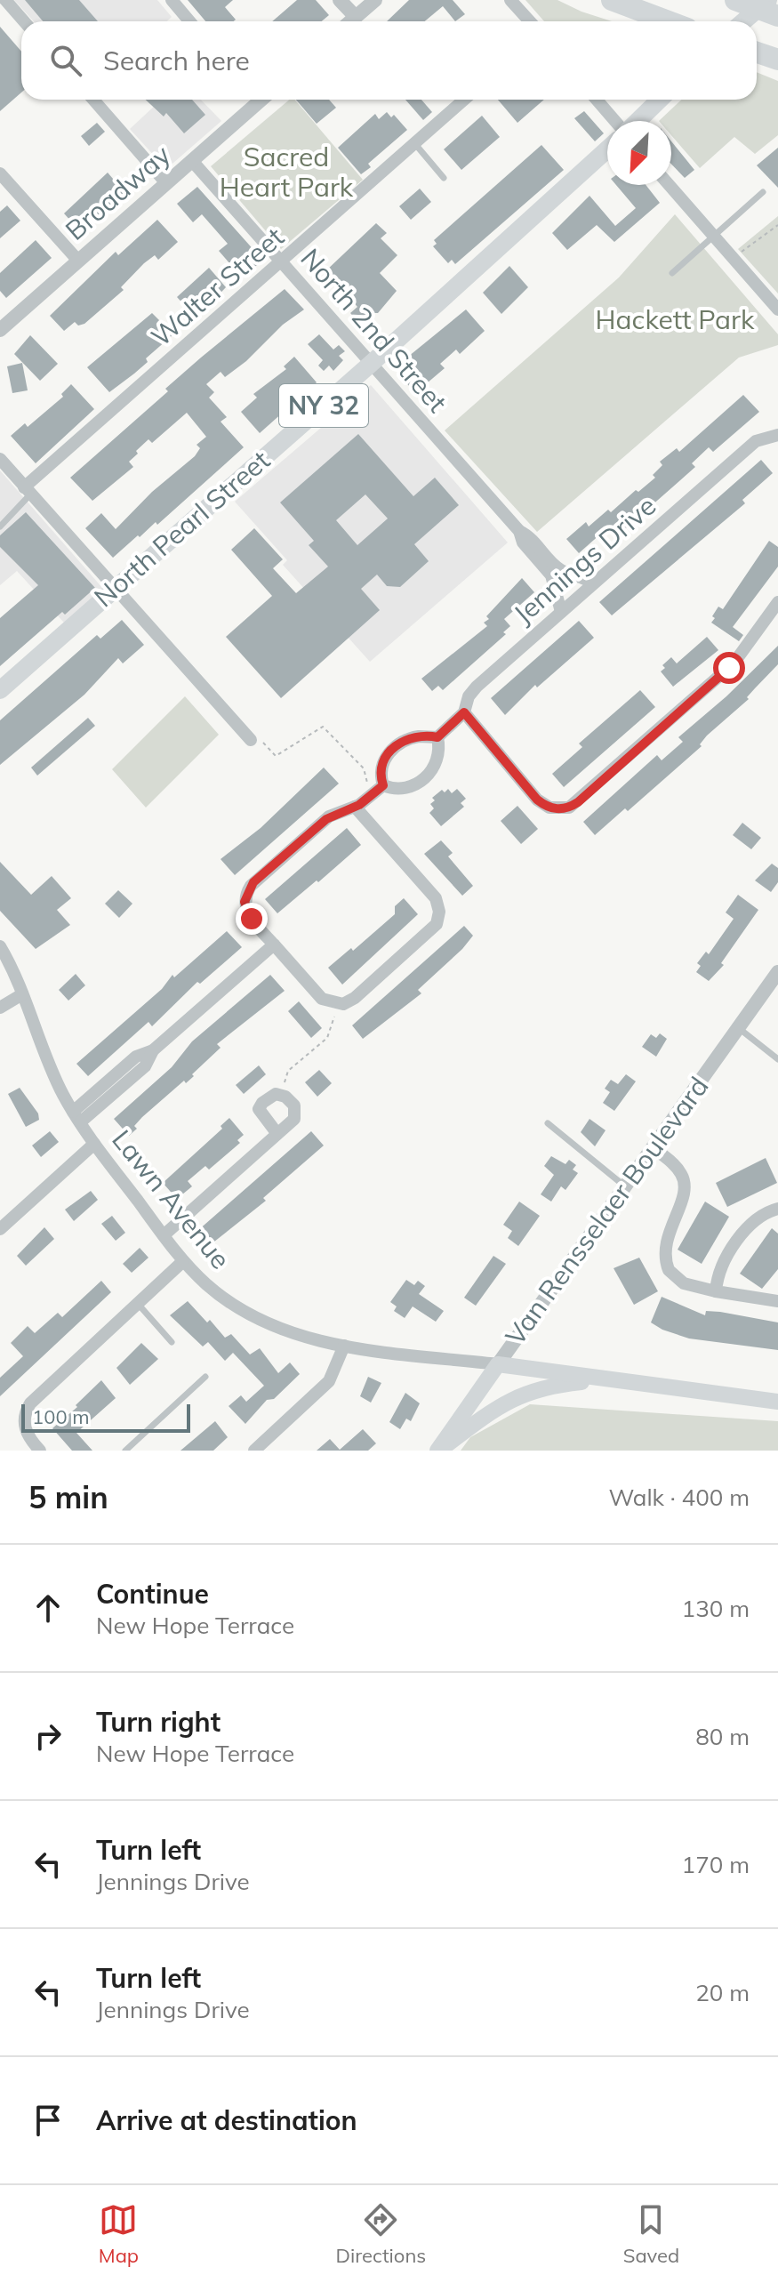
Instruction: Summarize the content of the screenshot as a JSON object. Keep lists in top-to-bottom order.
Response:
{
  "streets": {
    "main road": ["NY 32", "North Pearl Street", "Van Rensselaer Boulevard"],
    "street": [
      "Broadway",
      "Walter Street",
      "North 2nd Street",
      "Jennings Drive",
      "Lawn Avenue"
    ]
  },
  "crossings": [
    ["Broadway", "North 2nd Street"],
    ["Walter Street", "North 2nd Street"],
    ["North 2nd Street", "North Pearl Street"],
    ["North 2nd Street", "Jennings Drive"],
    ["Lawn Avenue", "Van Rensselaer Boulevard"]
  ],
  "parks": ["Sacred Heart Park", "Hackett Park"],
  "scale_bar": "100 m",
  "north": "bottom left",
  "page": {
    "search": "Search here",
    "scale": "100 m",
    "heading": ["5 min", "Walk · 400 m"],
    "list": [
      ["Continue", "New Hope Terrace", "130 m"],
      ["Turn right", "New Hope Terrace", "80 m"],
      ["Turn left", "Jennings Drive", "170 m"],
      ["Turn left", "Jennings Drive", "20 m"],
      "Arrive at destination"
    ],
    "nav": ["Map", "Directions", "Saved"]
  }
}
